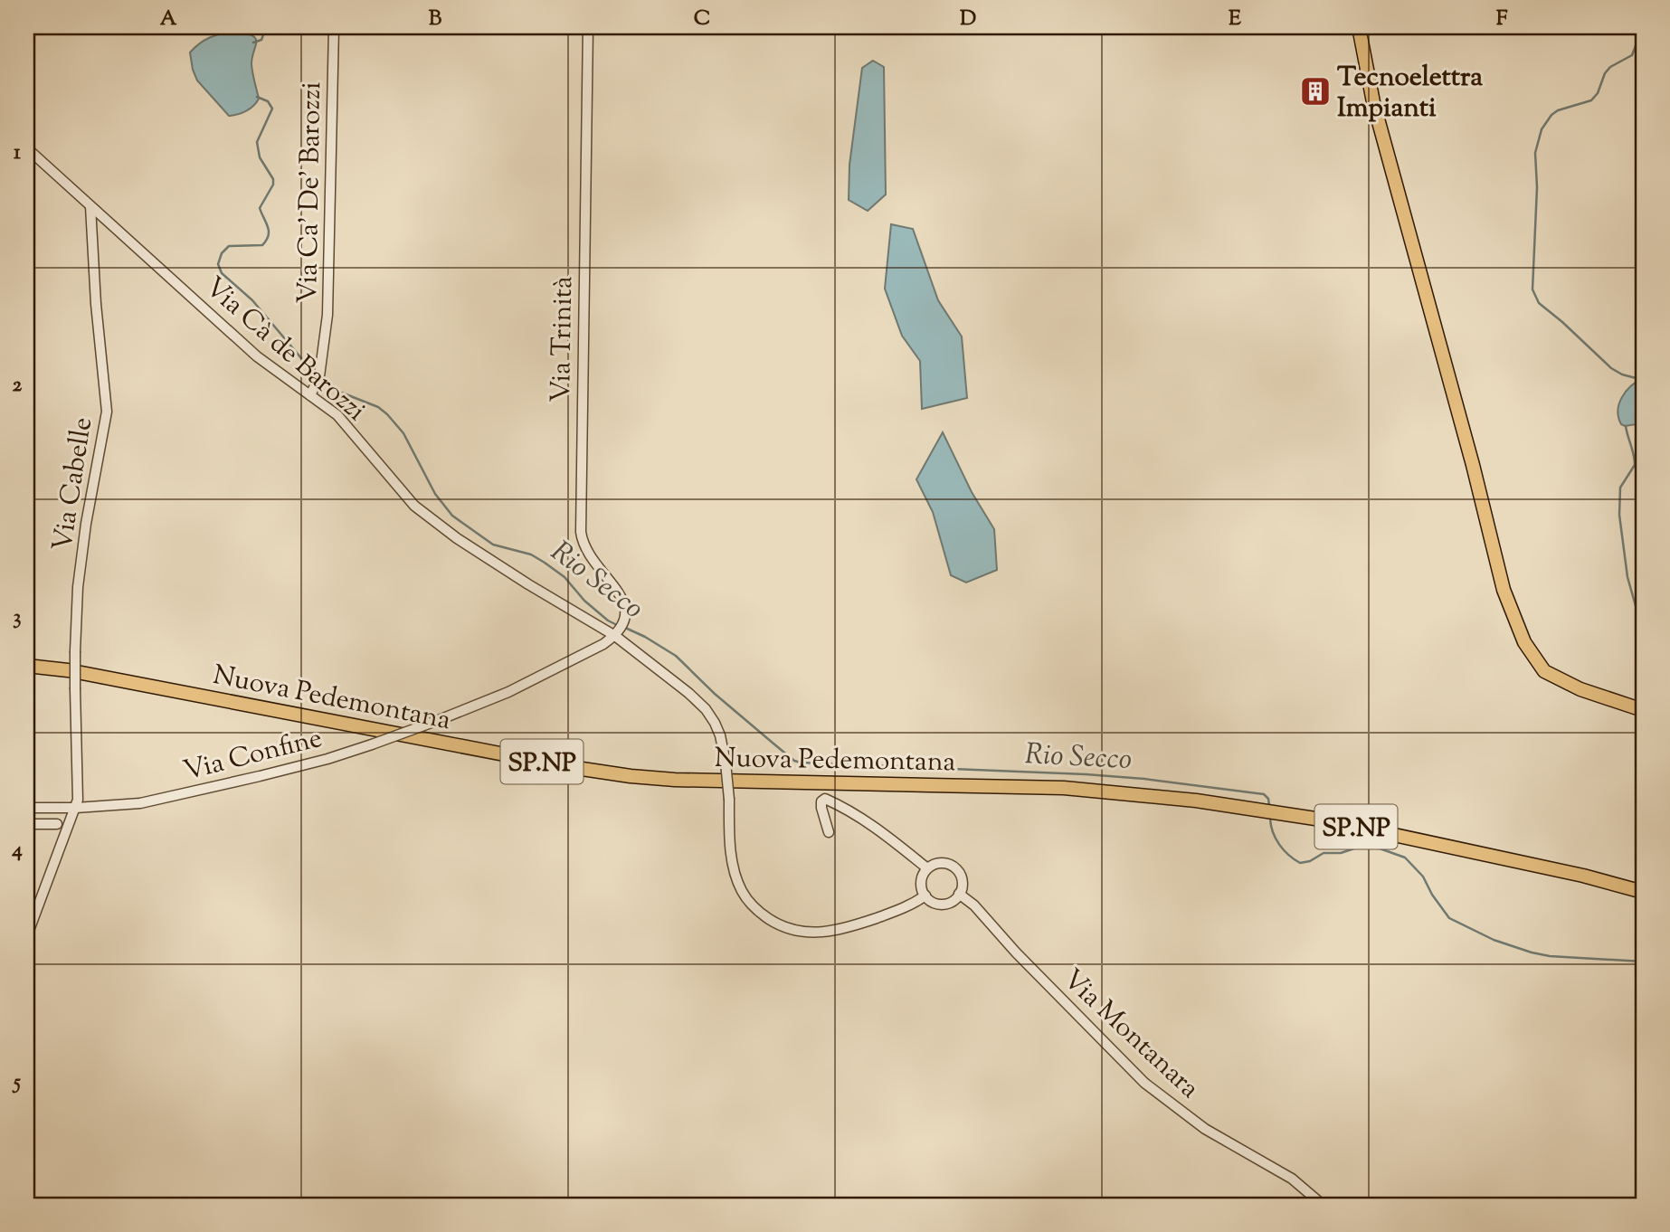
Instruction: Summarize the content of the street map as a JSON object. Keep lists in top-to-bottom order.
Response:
{
  "streets": {
    "main road": ["Nuova Pedemontana", "SP.NP"],
    "street": [
      "Via Ca' De' Barozzi",
      "Via Trinità",
      "Via Cà de Barozzi",
      "Via Cabelle",
      "Via Confine",
      "Via Montanara"
    ]
  },
  "crossings": [
    ["Via Ca' De' Barozzi", "Via Cà de Barozzi"],
    ["Via Trinità", "Via Cà de Barozzi"],
    ["Via Trinità", "Via Confine"],
    ["Via Cà de Barozzi", "Via Cabelle"],
    ["Via Cà de Barozzi", "Via Confine"],
    ["Via Cabelle", "Via Confine"]
  ],
  "water": ["Rio Secco"],
  "places": {
    "building": ["Tecnoelettra Impianti"]
  },
  "grid": {
    "columns": [
      "A",
      "B",
      "C",
      "D",
      "E",
      "F"
    ],
    "rows": [
      "1",
      "2",
      "3",
      "4",
      "5"
    ]
  }
}
